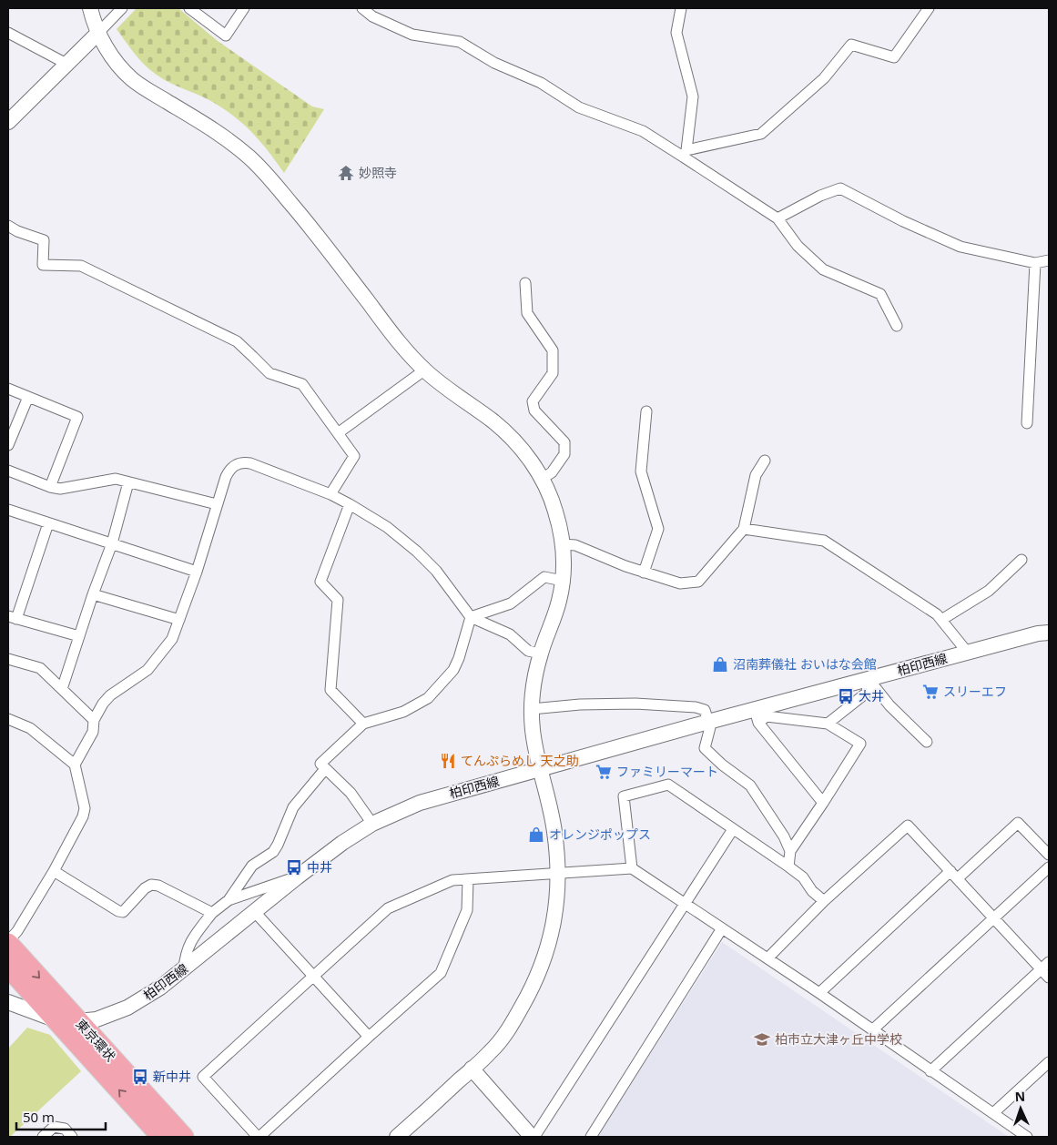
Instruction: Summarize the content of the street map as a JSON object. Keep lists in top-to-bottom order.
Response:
{
  "streets": {
    "highway": ["東京環状"],
    "street": ["柏印西線"]
  },
  "crossings": [
    ["柏印西線", "東京環状"]
  ],
  "places": {
    "temple": ["妙照寺"],
    "shop": ["沼南葬儀社 おいはな会館", "オレンジポップス"],
    "supermarket": ["スリーエフ", "ファミリーマート"],
    "bus stop": ["大井", "中井", "新中井"],
    "restaurant": ["てんぷらめし 天之助"],
    "school or university": ["柏市立大津ヶ丘中学校"]
  },
  "scale_bar": "50 m",
  "north": "top"
}
